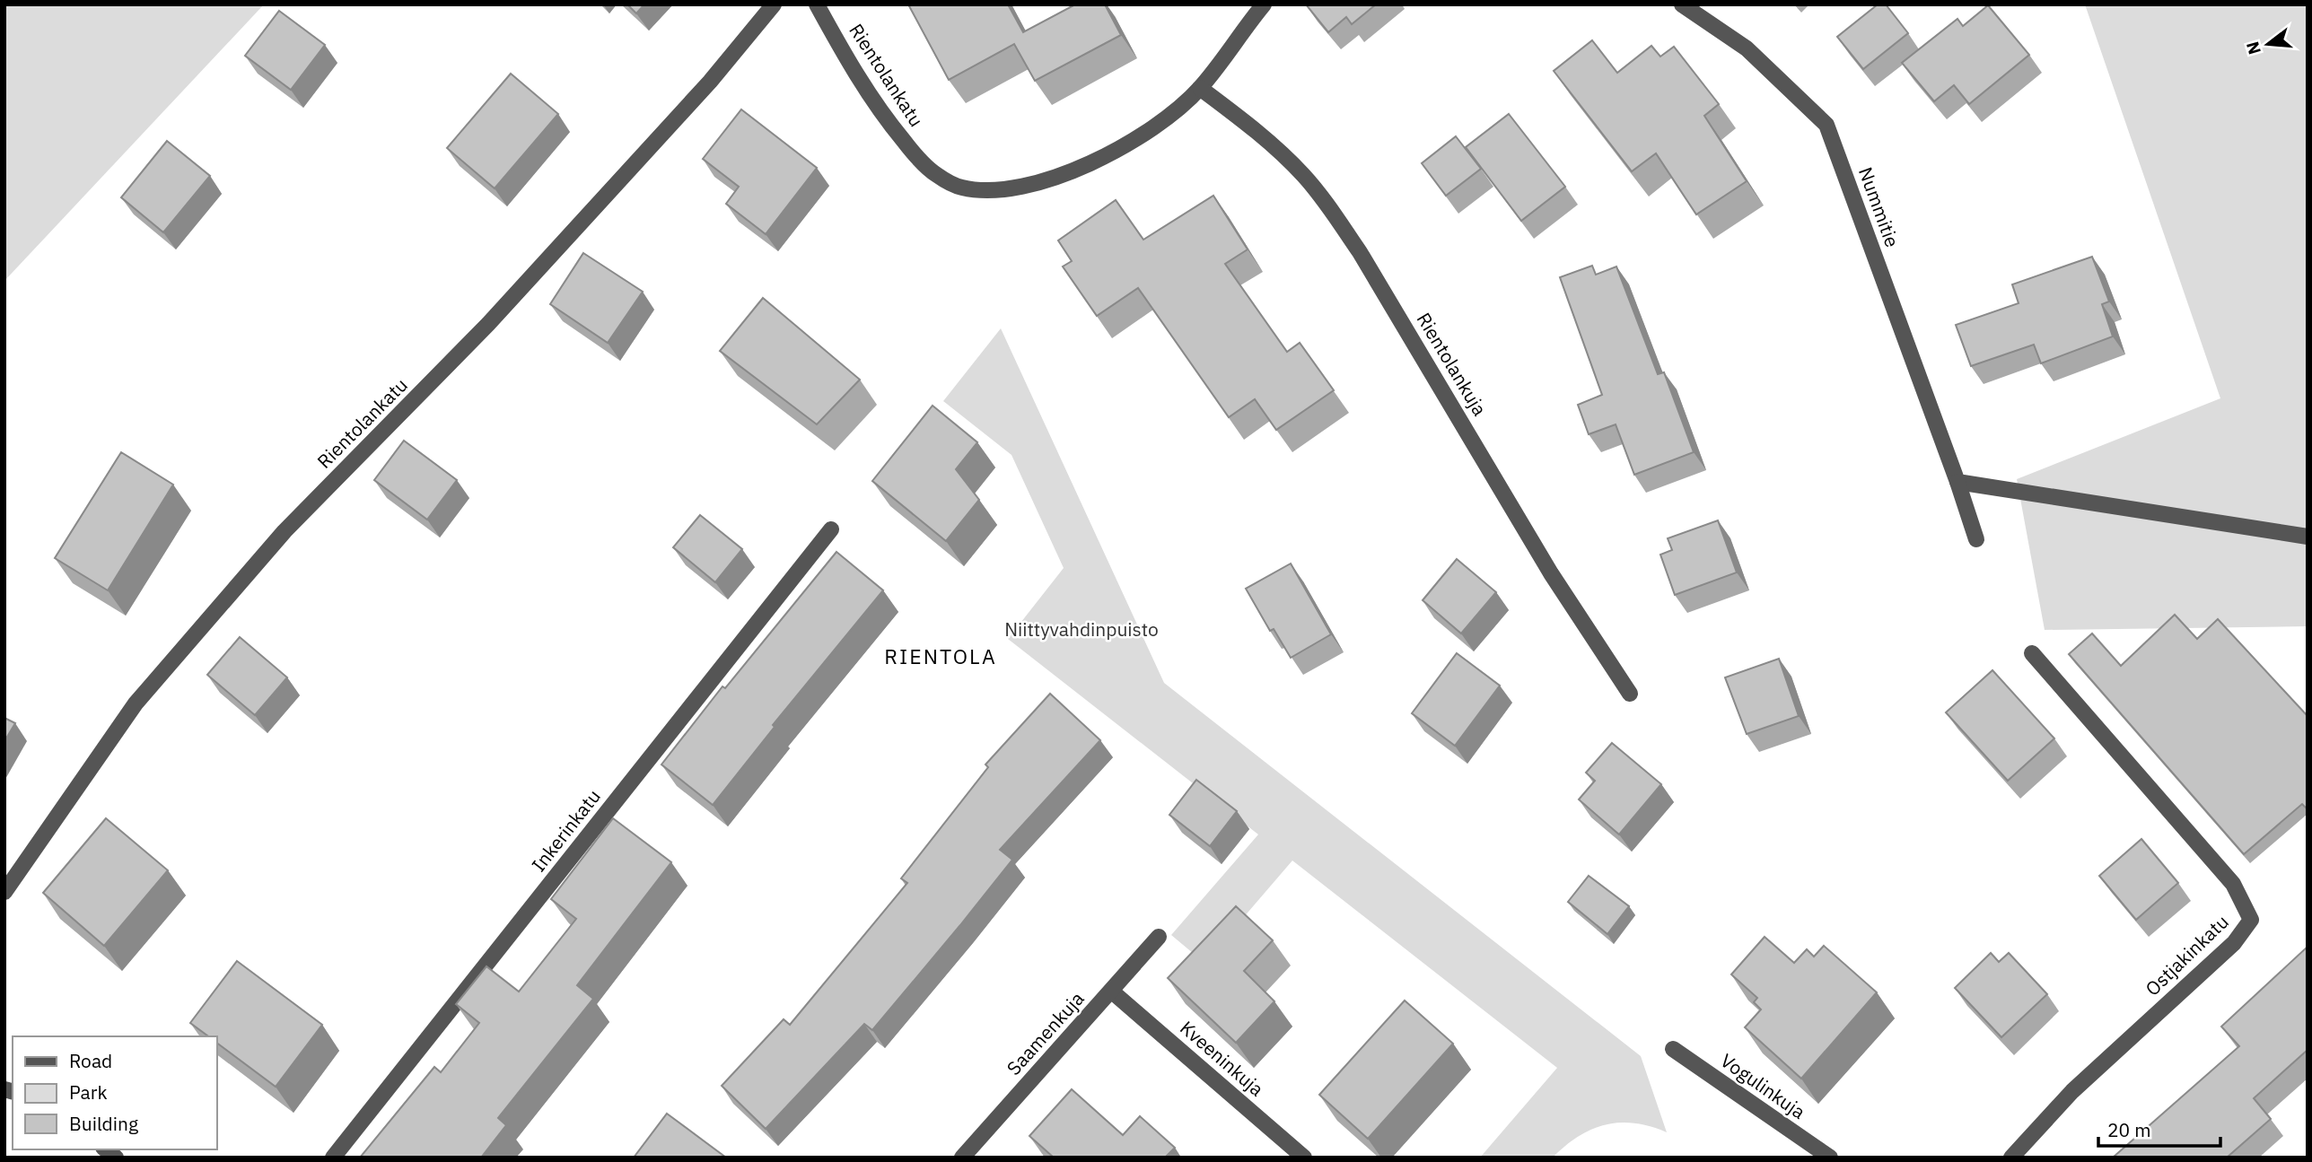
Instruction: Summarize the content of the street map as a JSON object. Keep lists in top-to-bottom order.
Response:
{
  "streets": {
    "street": [
      "Rientolankatu",
      "Nummitie",
      "Rientolankuja",
      "Inkerinkatu",
      "Ostjakinkatu",
      "Saamenkuja",
      "Kveeninkuja",
      "Vogulinkuja"
    ]
  },
  "crossings": [
    ["Rientolankatu", "Rientolankuja"],
    ["Saamenkuja", "Kveeninkuja"]
  ],
  "districts": ["RIENTOLA"],
  "parks": ["Niittyvahdinpuisto"],
  "legend": ["Road", "Park", "Building"],
  "scale_bar": "20 m",
  "north": "left"
}
